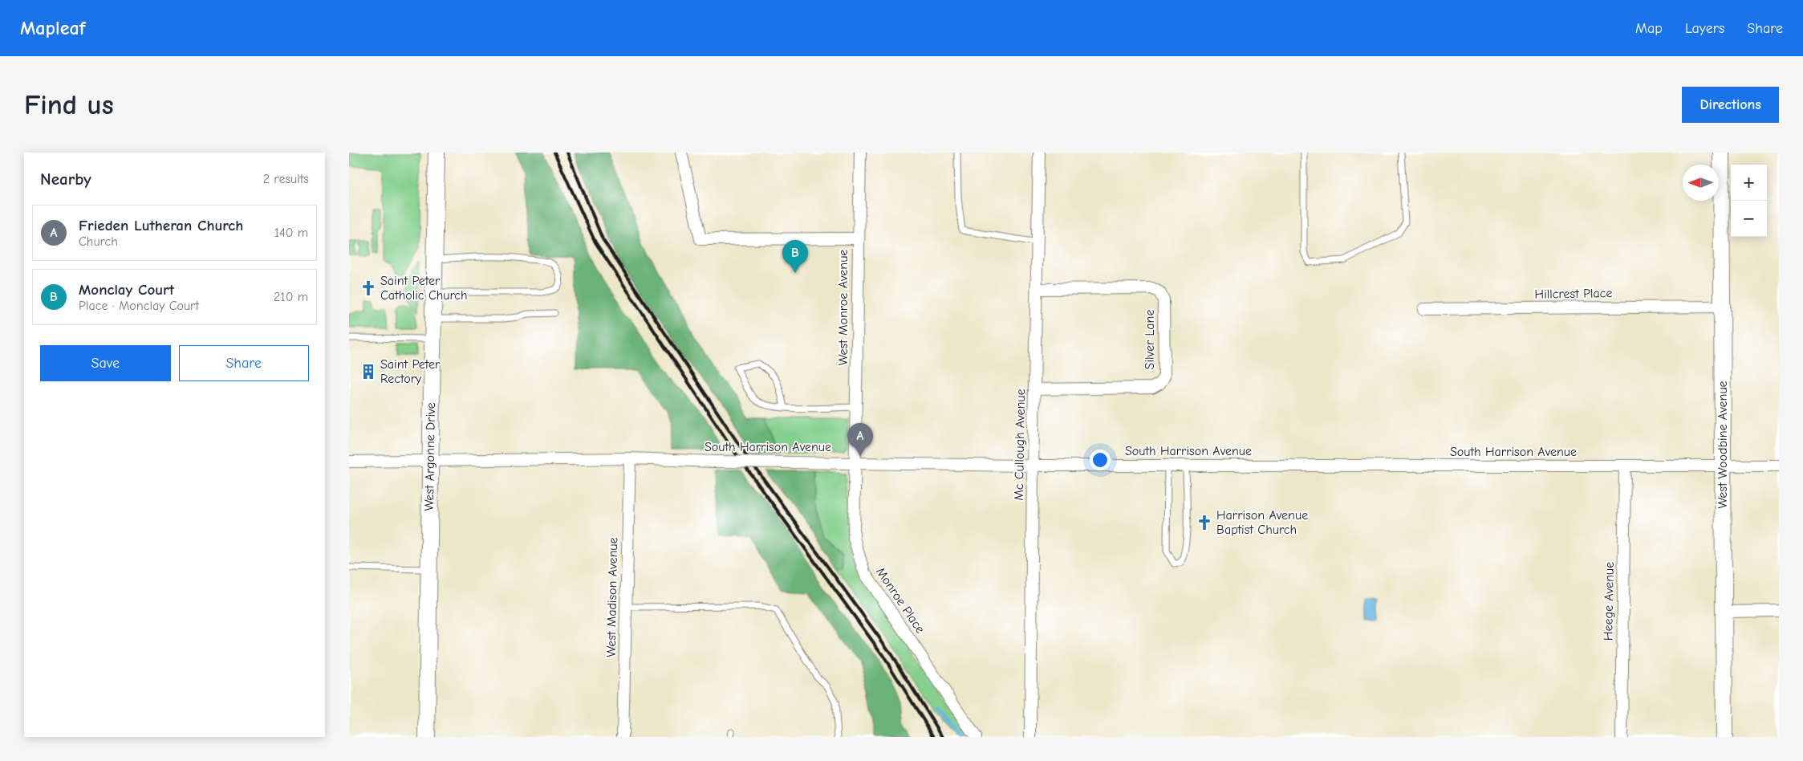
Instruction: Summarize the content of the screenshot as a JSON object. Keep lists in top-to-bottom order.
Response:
{
  "streets": {
    "street": [
      "Hillcrest Place",
      "West Monroe Avenue",
      "Silver Lane",
      "Mc Cullough Avenue",
      "West Woodbine Avenue",
      "South Harrison Avenue",
      "West Argonne Drive",
      "West Madison Avenue",
      "Monroe Place",
      "Heege Avenue"
    ]
  },
  "crossings": [
    ["Hillcrest Place", "West Woodbine Avenue"],
    ["West Monroe Avenue", "South Harrison Avenue"],
    ["West Monroe Avenue", "Monroe Place"],
    ["Silver Lane", "Mc Cullough Avenue"],
    ["Mc Cullough Avenue", "South Harrison Avenue"],
    ["West Woodbine Avenue", "South Harrison Avenue"],
    ["South Harrison Avenue", "West Argonne Drive"],
    ["South Harrison Avenue", "West Madison Avenue"],
    ["South Harrison Avenue", "Monroe Place"],
    ["South Harrison Avenue", "Heege Avenue"]
  ],
  "places": {
    "church": ["Saint Peter Catholic Church", "Harrison Avenue Baptist Church"],
    "building": ["Saint Peter Rectory"]
  },
  "north": "left",
  "page": {
    "header": "Mapleaf",
    "nav": ["Map", "Layers", "Share"],
    "buttons": [
      "Directions",
      ["Save", "Share"]
    ],
    "title": "Find us",
    "heading": ["Nearby", "2 results"],
    "map_buttons": ["+", "−"],
    "list": [
      {
        "mark": "A",
        "name": "Frieden Lutheran Church",
        "note": "Church",
        "value": "140 m"
      },
      {
        "mark": "B",
        "name": "Monclay Court",
        "note": "Place · Monclay Court",
        "value": "210 m"
      }
    ],
    "pins": ["B", "A"]
  }
}
